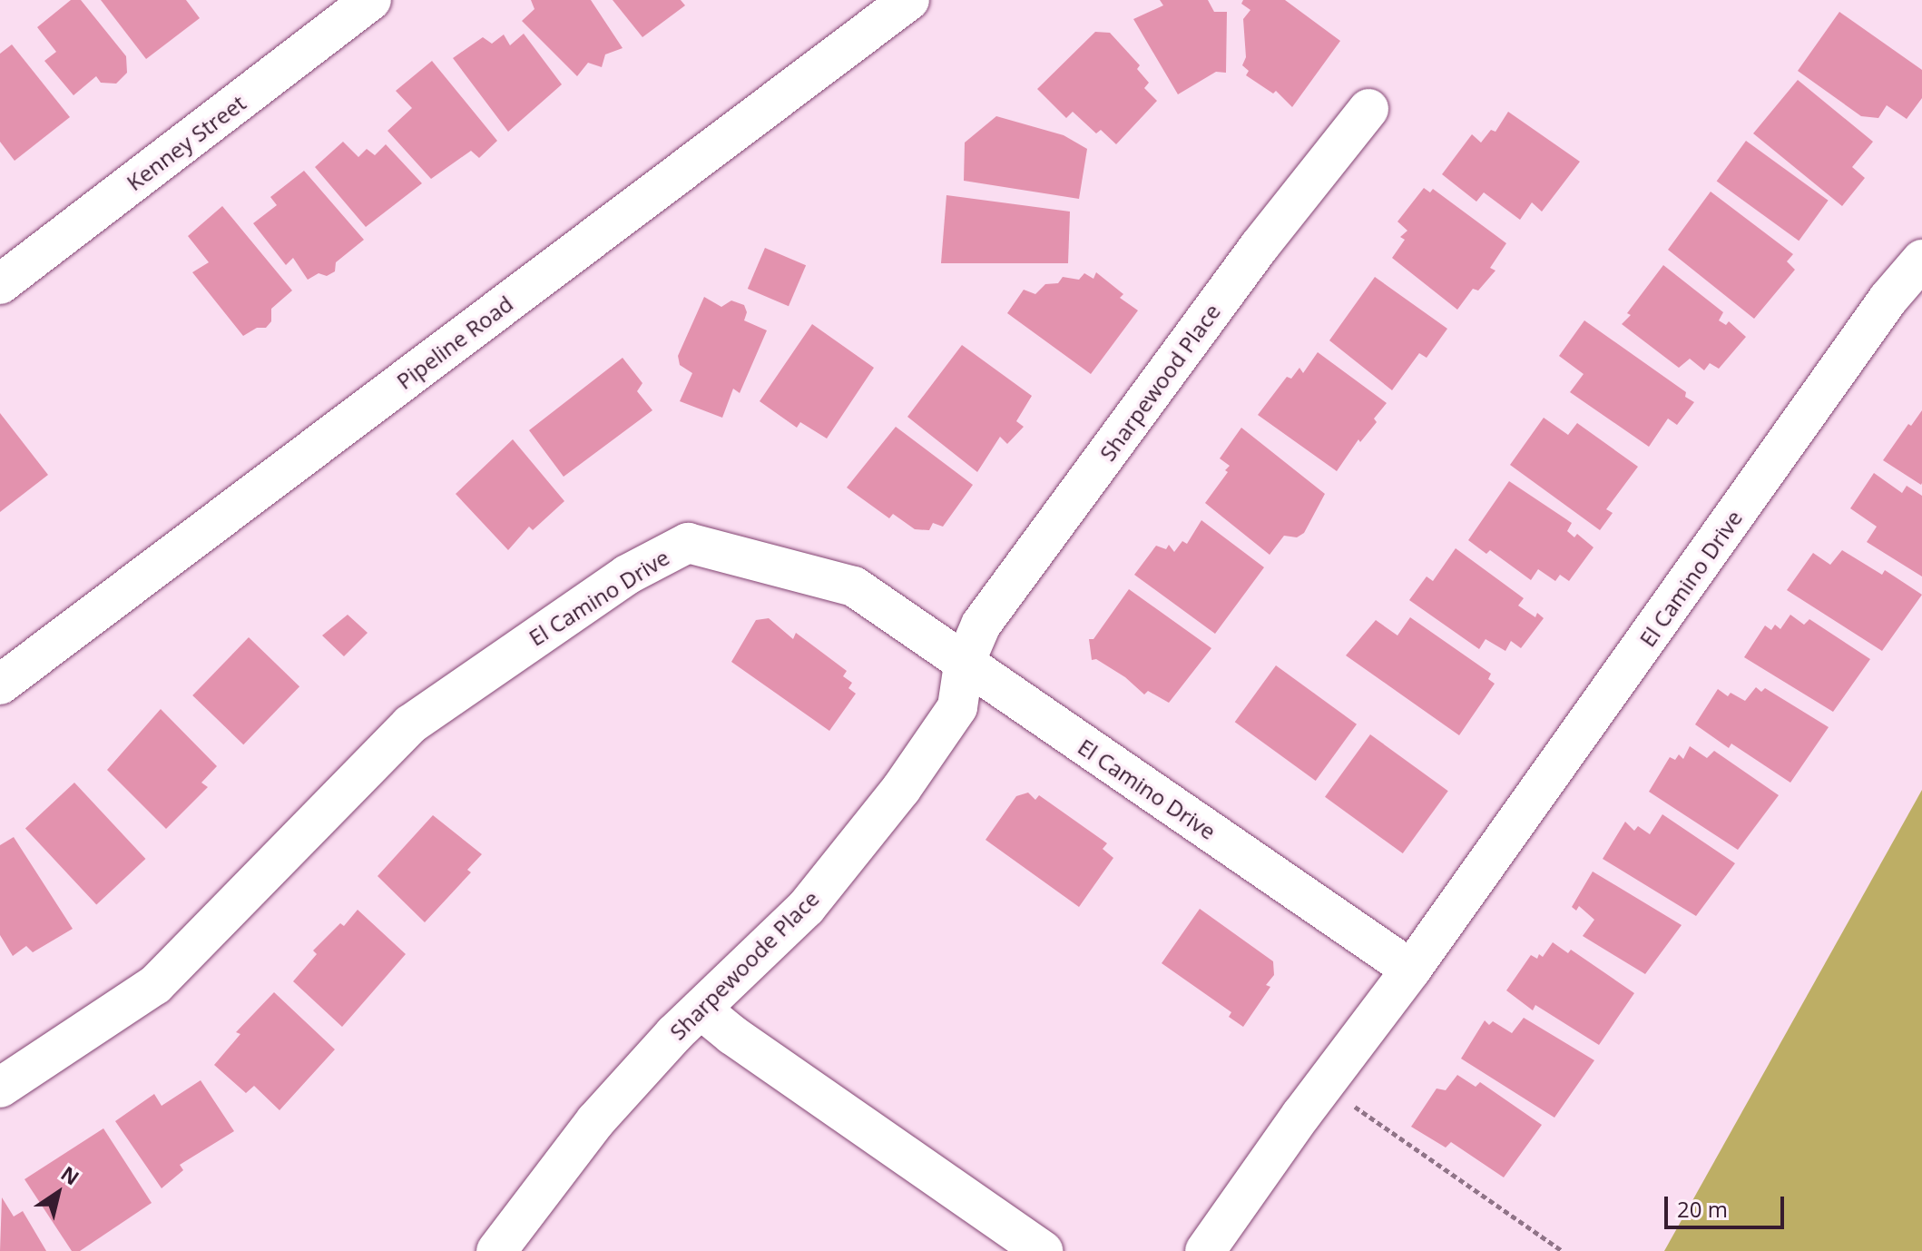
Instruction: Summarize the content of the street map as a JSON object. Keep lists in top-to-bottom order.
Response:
{
  "streets": {
    "street": [
      "Kenney Street",
      "Pipeline Road",
      "Sharpewood Place",
      "El Camino Drive",
      "Sharpewoode Place"
    ]
  },
  "crossings": [
    ["Sharpewood Place", "El Camino Drive"],
    ["Sharpewood Place", "Sharpewoode Place"],
    ["El Camino Drive", "Sharpewoode Place"]
  ],
  "scale_bar": "20 m",
  "north": "top right"
}
